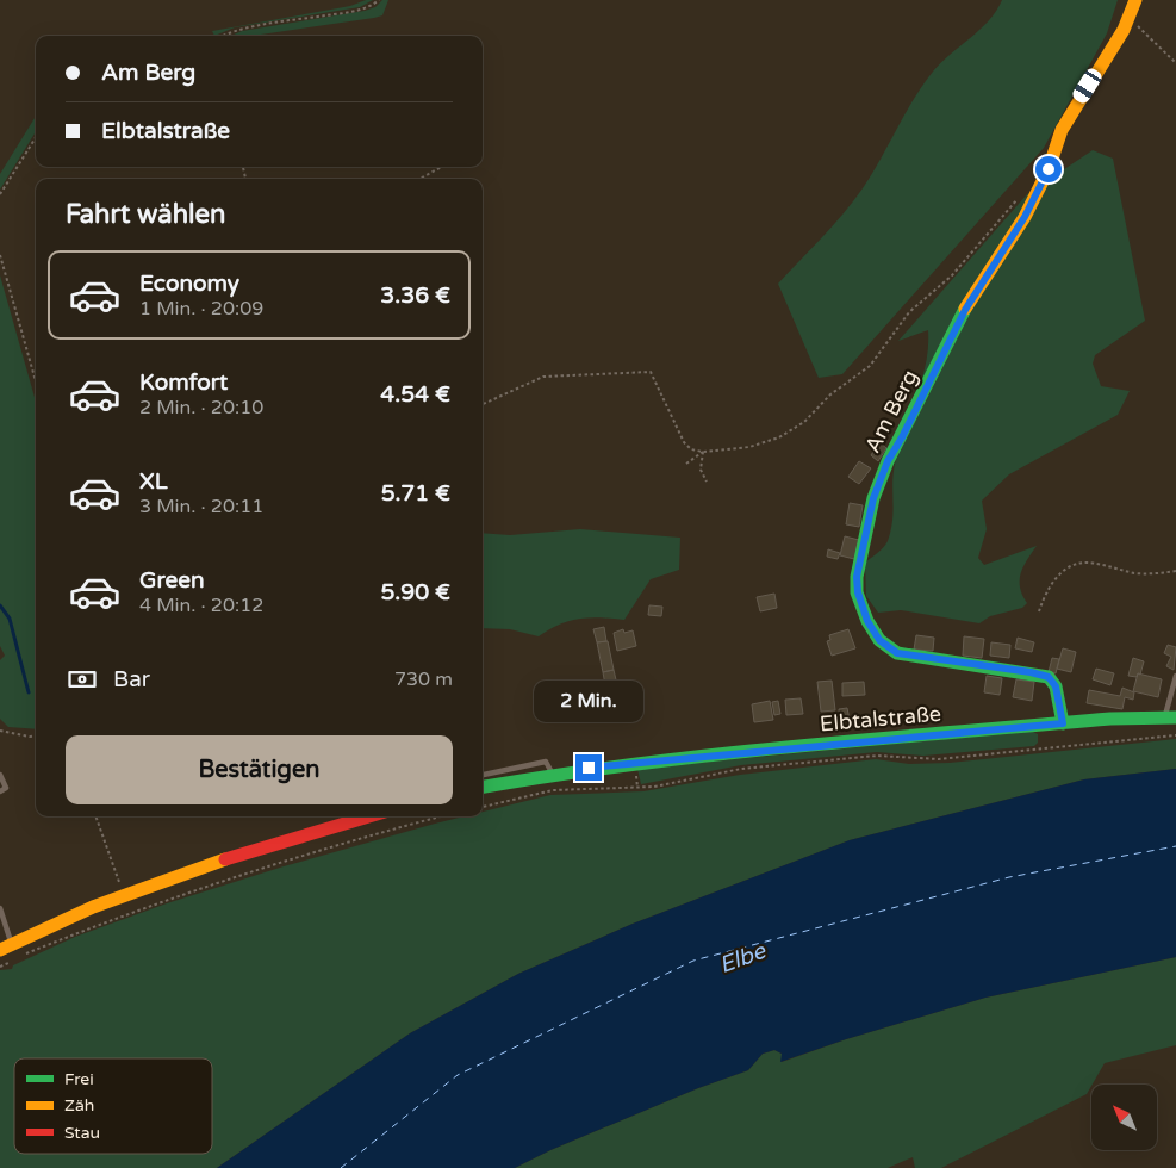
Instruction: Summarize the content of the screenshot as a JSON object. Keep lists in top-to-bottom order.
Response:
{
  "streets": {
    "street": ["Am Berg", "Elbtalstraße"]
  },
  "crossings": [
    ["Am Berg", "Elbtalstraße"]
  ],
  "water": ["Elbe"],
  "legend": ["Frei", "Zäh", "Stau"],
  "north": "top left",
  "page": {
    "banner": ["Am Berg", "Elbtalstraße"],
    "heading": "Fahrt wählen",
    "list": [
      {
        "name": "Economy",
        "note": "1 Min. · 20:09",
        "value": "3.36 €"
      },
      {
        "name": "Komfort",
        "note": "2 Min. · 20:10",
        "value": "4.54 €"
      },
      {
        "name": "XL",
        "note": "3 Min. · 20:11",
        "value": "5.71 €"
      },
      {
        "name": "Green",
        "note": "4 Min. · 20:12",
        "value": "5.90 €"
      }
    ],
    "pay": ["Bar", "730 m"],
    "bubble": "2 Min.",
    "buttons": "Bestätigen"
  }
}
